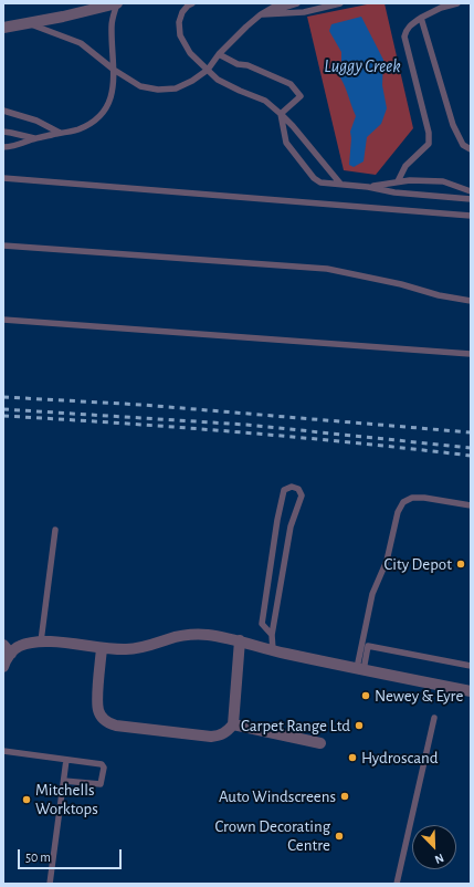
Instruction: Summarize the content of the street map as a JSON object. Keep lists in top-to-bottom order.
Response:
{
  "water": ["Luggy Creek"],
  "places": [
    "City Depot",
    "Newey & Eyre",
    "Carpet Range Ltd",
    "Hydroscand",
    "Auto Windscreens",
    "Mitchells Worktops",
    "Crown Decorating Centre"
  ],
  "scale_bar": "50 m",
  "north": "bottom right"
}
